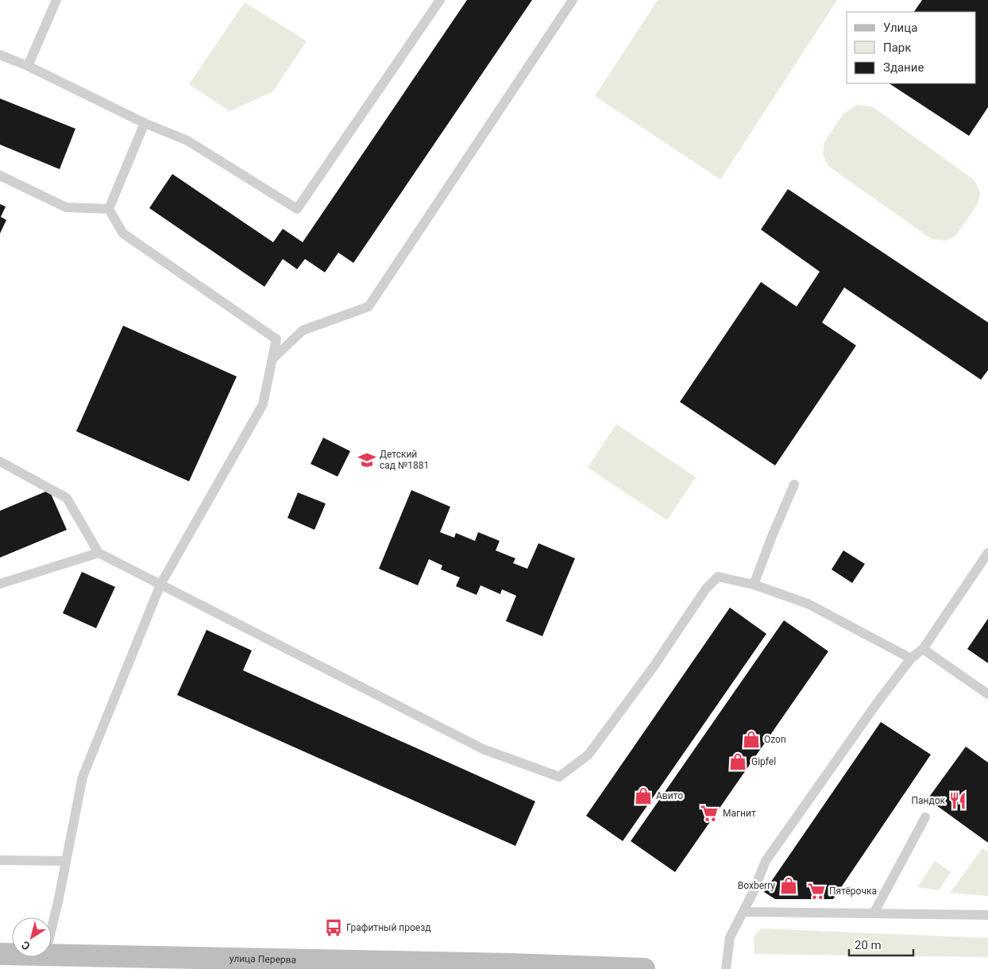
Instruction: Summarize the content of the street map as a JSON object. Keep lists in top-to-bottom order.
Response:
{
  "streets": {
    "main road": ["улица Перерва"]
  },
  "places": {
    "school or university": ["Детский сад №1881"],
    "shop": [
      "Ozon",
      "Gipfel",
      "Авито",
      "Boxberry"
    ],
    "restaurant": ["Пандок"],
    "supermarket": ["Магнит", "Пятёрочка"],
    "bus stop": ["Графитный проезд"]
  },
  "legend": ["Улица", "Парк", "Здание"],
  "scale_bar": "20 m",
  "north": "bottom left"
}
